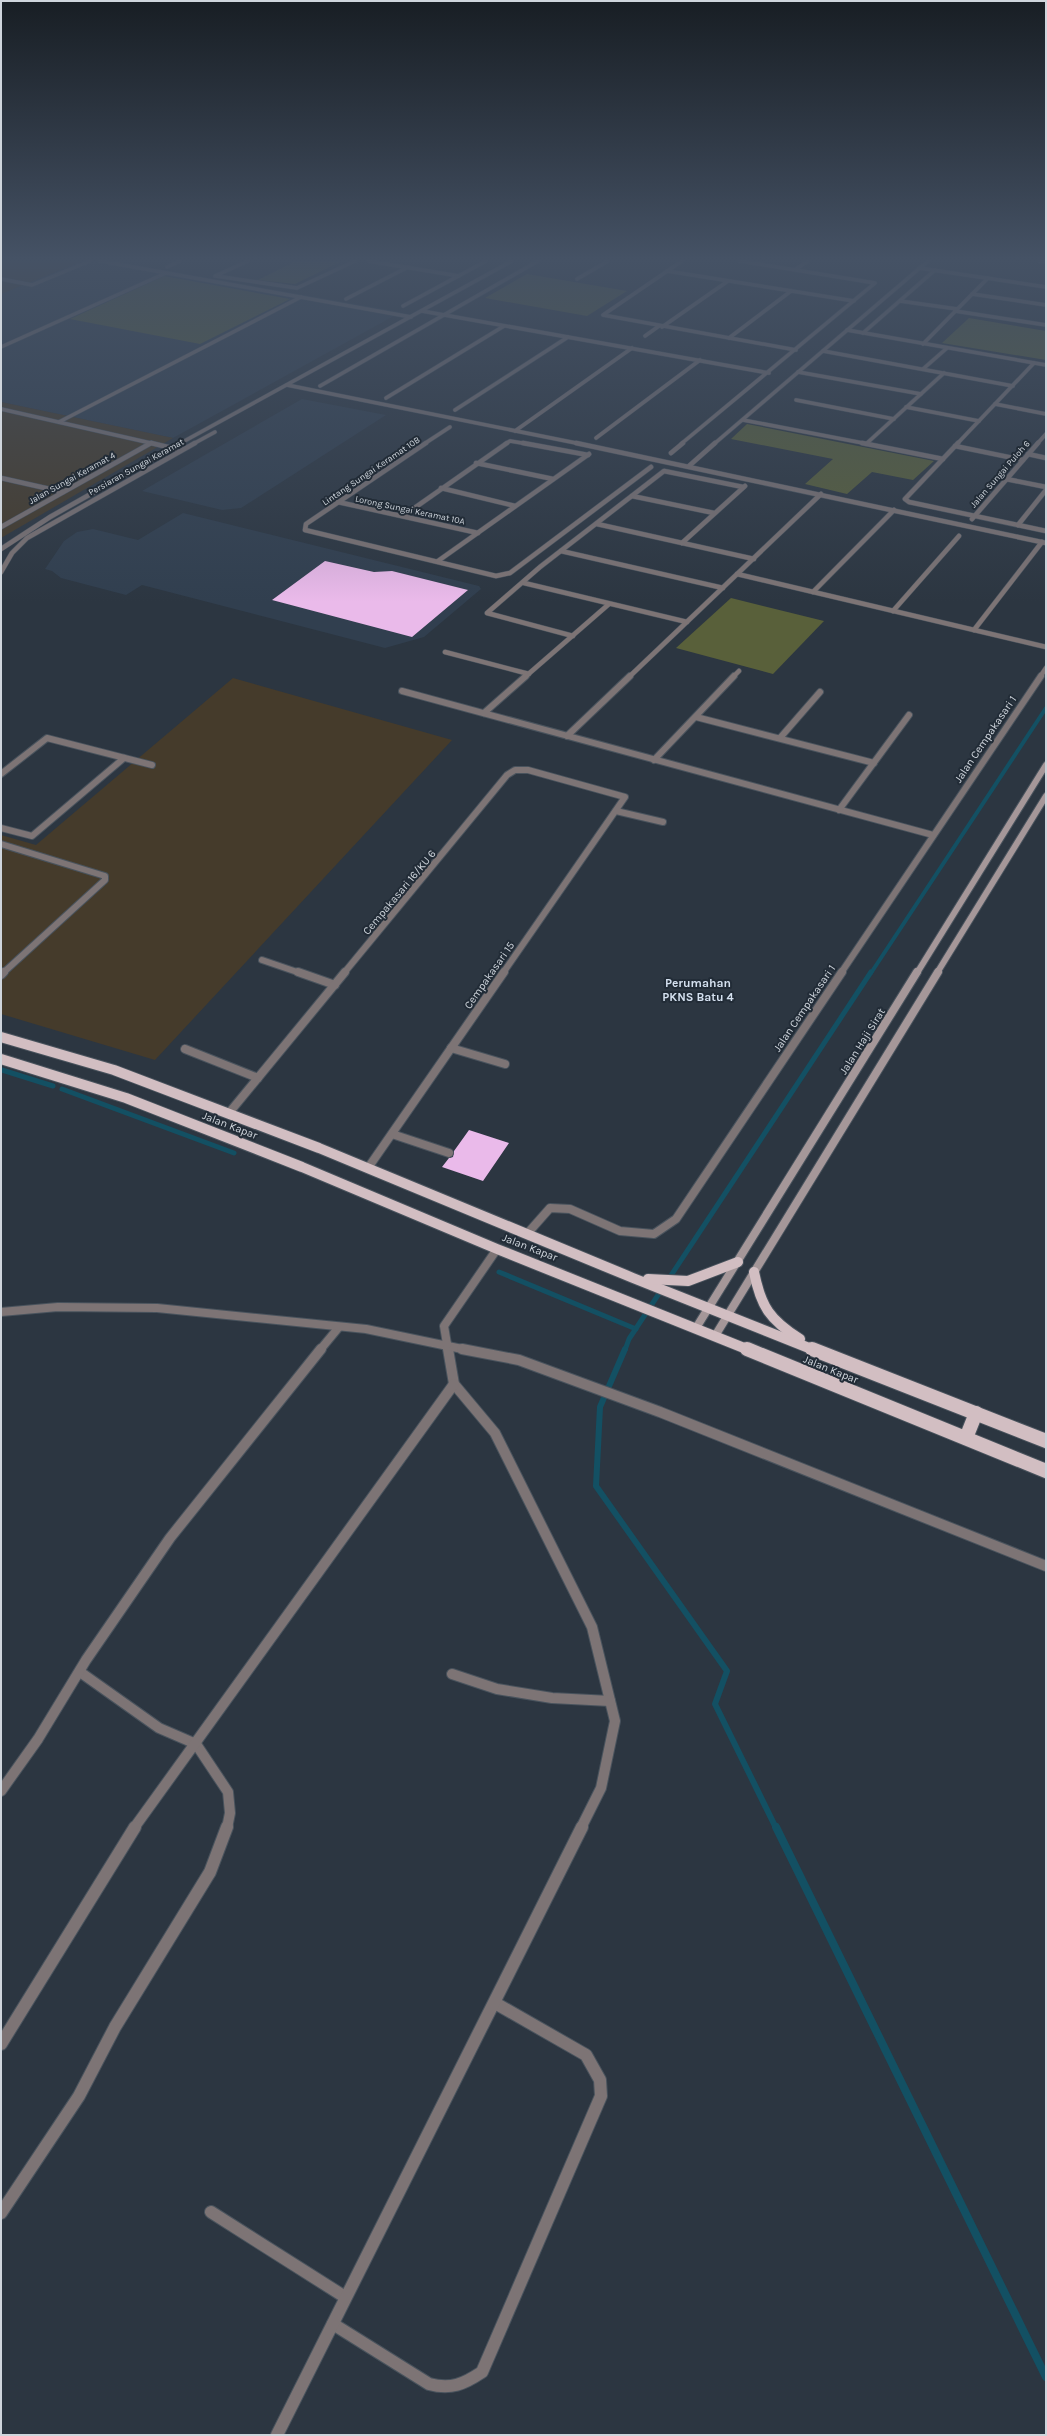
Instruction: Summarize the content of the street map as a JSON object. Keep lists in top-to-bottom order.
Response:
{
  "streets": {
    "highway": ["Jalan Kapar"],
    "main road": ["Jalan Haji Sirat"],
    "street": [
      "Persiaran Sungai Keramat",
      "Lintang Sungai Keramat 10B",
      "Jalan Sungai Puloh 6",
      "Jalan Sungai Keramat 4",
      "Lorong Sungai Keramat 10A",
      "Jalan Cempakasari 1",
      "Cempakasari 16/KU 6",
      "Cempakasari 15"
    ]
  },
  "crossings": [
    ["Lintang Sungai Keramat 10B", "Lorong Sungai Keramat 10A"],
    ["Jalan Cempakasari 1", "Jalan Kapar"],
    ["Cempakasari 16/KU 6", "Cempakasari 15"],
    ["Cempakasari 16/KU 6", "Jalan Kapar"],
    ["Cempakasari 15", "Jalan Kapar"],
    ["Jalan Haji Sirat", "Jalan Kapar"]
  ],
  "districts": ["Perumahan PKNS Batu 4"]
}
